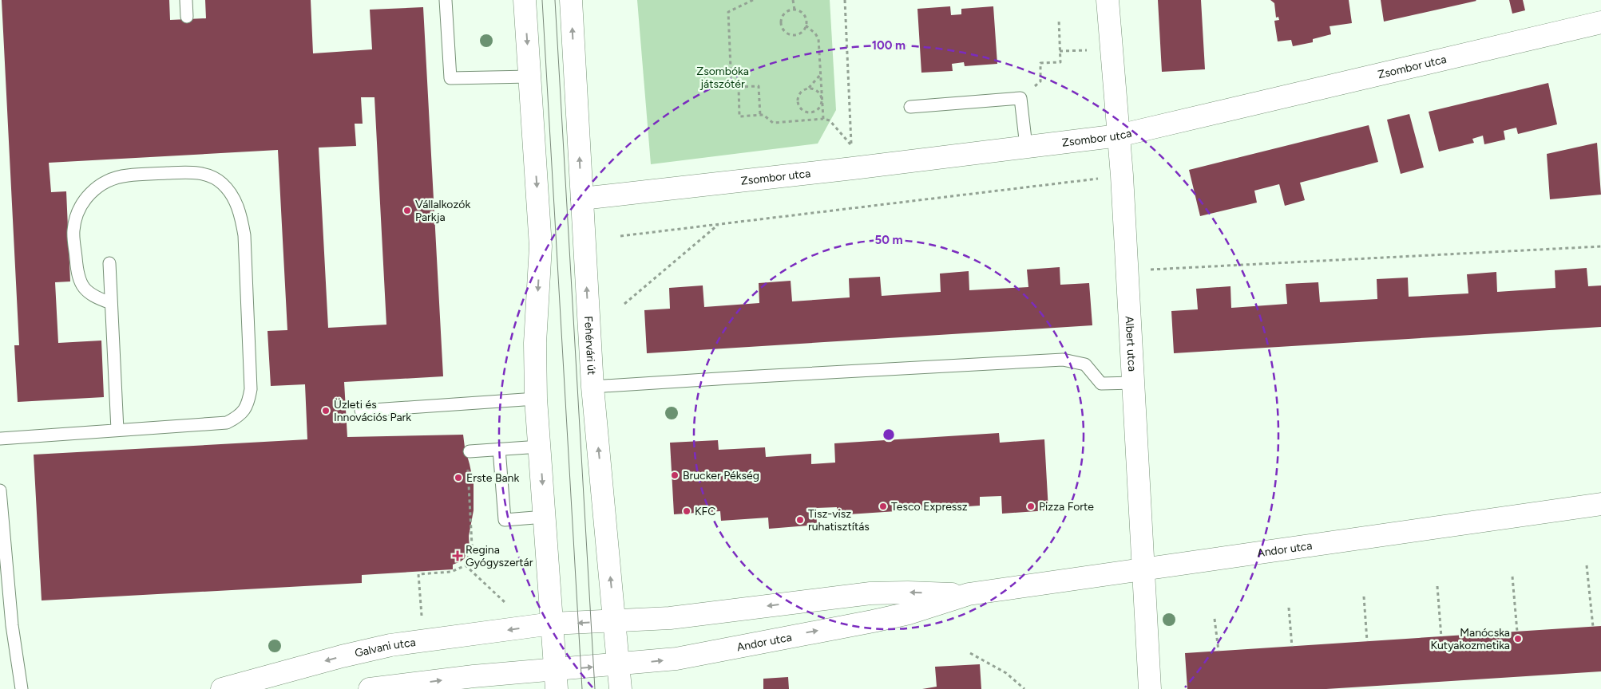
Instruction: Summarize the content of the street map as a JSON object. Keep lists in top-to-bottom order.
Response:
{
  "streets": {
    "street": [
      "Zsombor utca",
      "Albert utca",
      "Fehérvári út",
      "Andor utca",
      "Galvani utca"
    ]
  },
  "crossings": [
    ["Zsombor utca", "Albert utca"],
    ["Zsombor utca", "Fehérvári út"],
    ["Albert utca", "Andor utca"],
    ["Fehérvári út", "Andor utca"],
    ["Andor utca", "Galvani utca"]
  ],
  "parks": ["Zsombóka játszótér"],
  "places": {
    "other": [
      "Vállalkozók Parkja",
      "Üzleti és Innovációs Park",
      "Brucker Pékség",
      "Erste Bank",
      "Tesco Expressz",
      "Pizza Forte",
      "KFC",
      "Tisz-visz ruhatisztítás",
      "Manócska Kutyakozmetika"
    ],
    "health": ["Regina Gyógyszertár"]
  },
  "rings": ["100 m", "50 m"]
}
